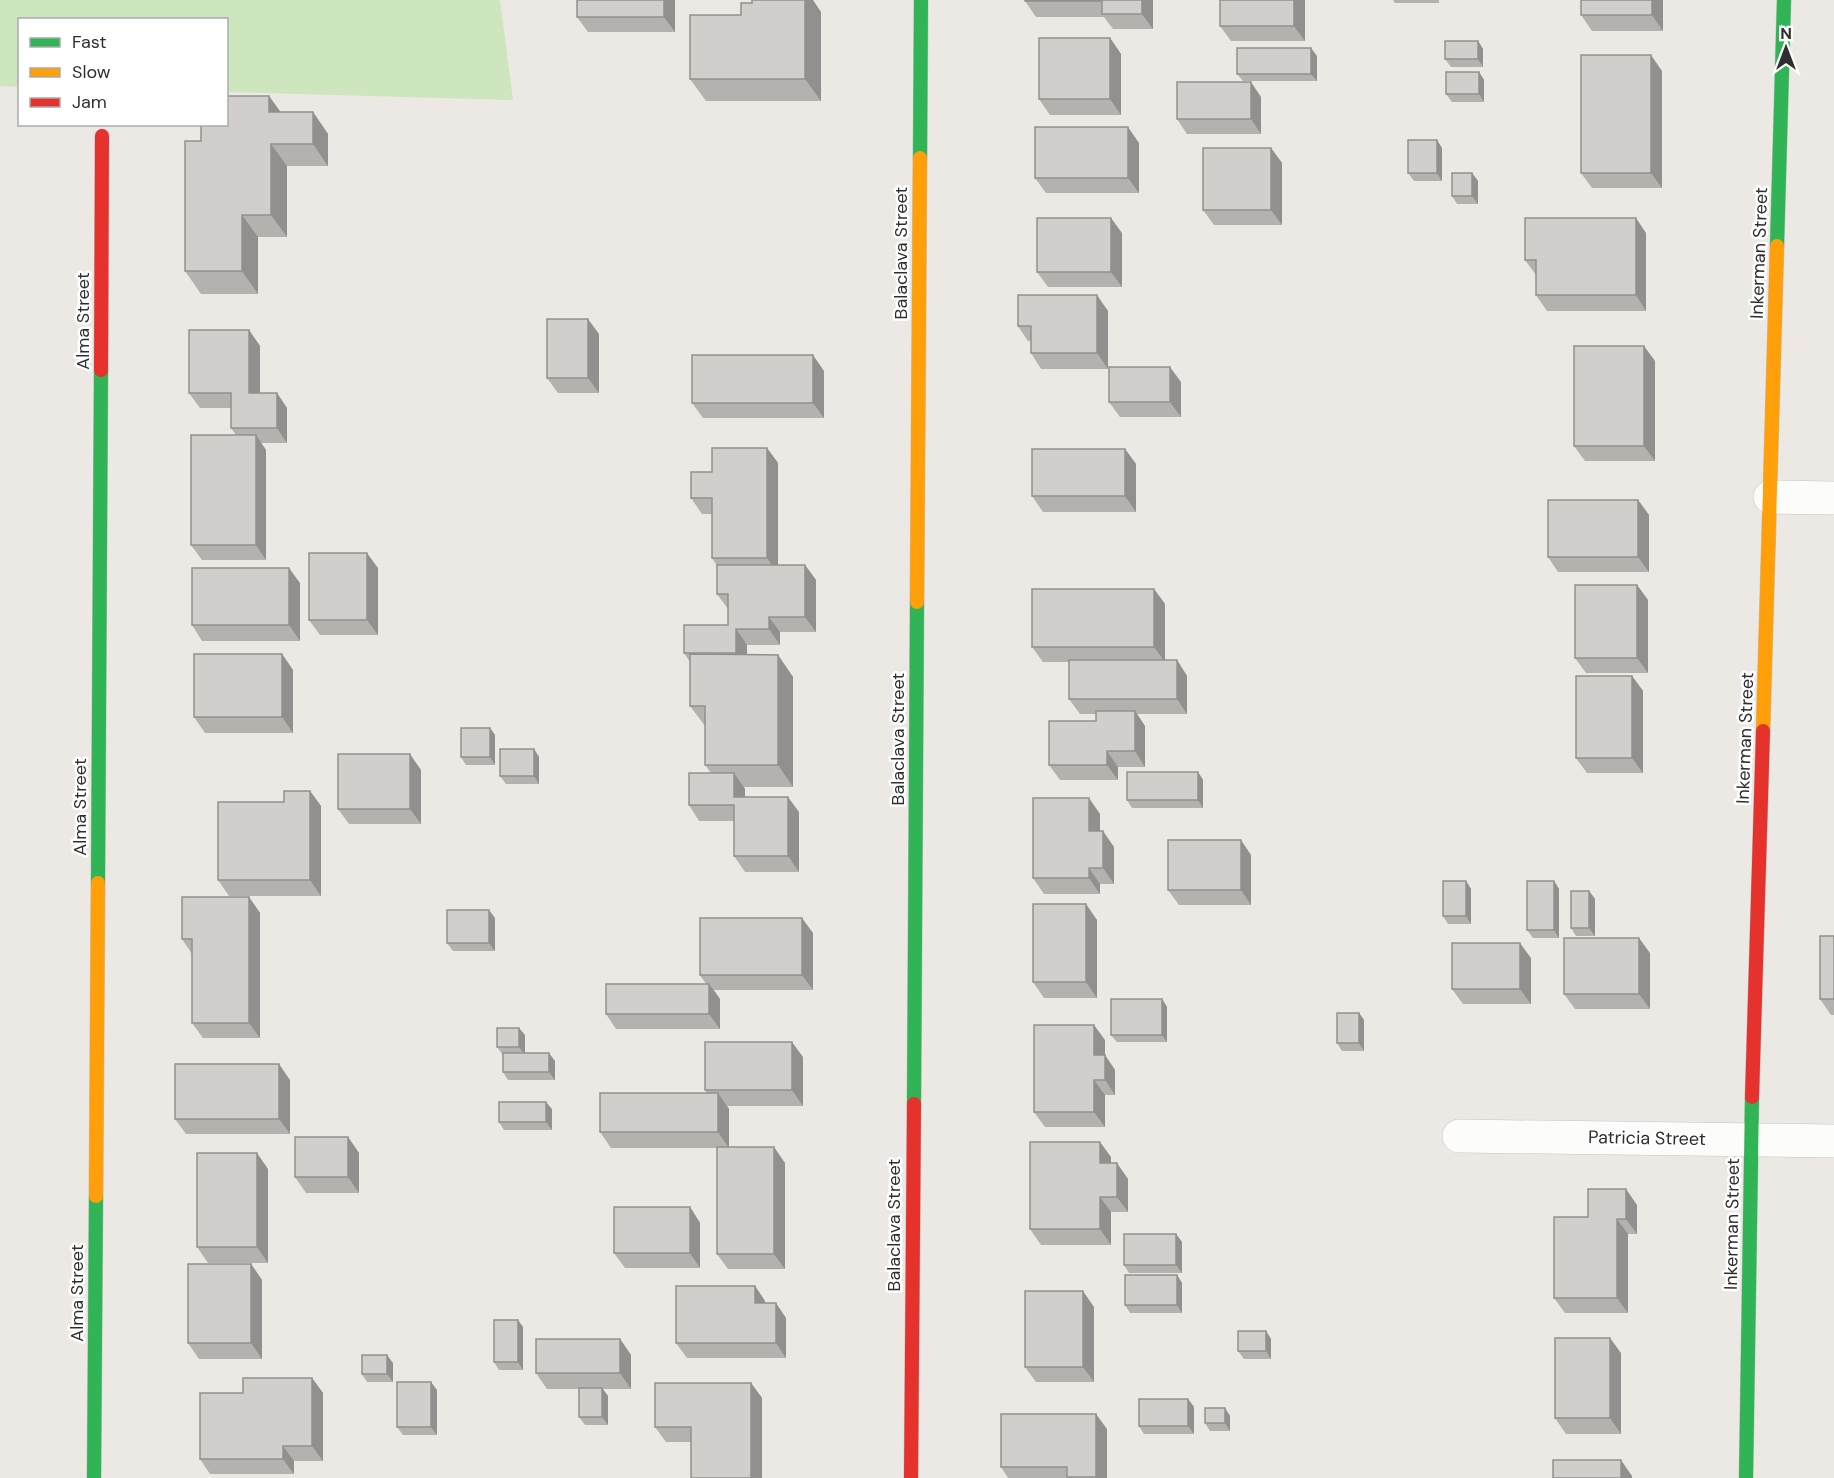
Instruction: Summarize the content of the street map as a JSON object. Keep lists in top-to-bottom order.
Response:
{
  "streets": {
    "street": [
      "Balaclava Street",
      "Inkerman Street",
      "Alma Street",
      "Patricia Street"
    ]
  },
  "crossings": [
    ["Inkerman Street", "Patricia Street"]
  ],
  "legend": ["Fast", "Slow", "Jam"],
  "north": "top"
}
